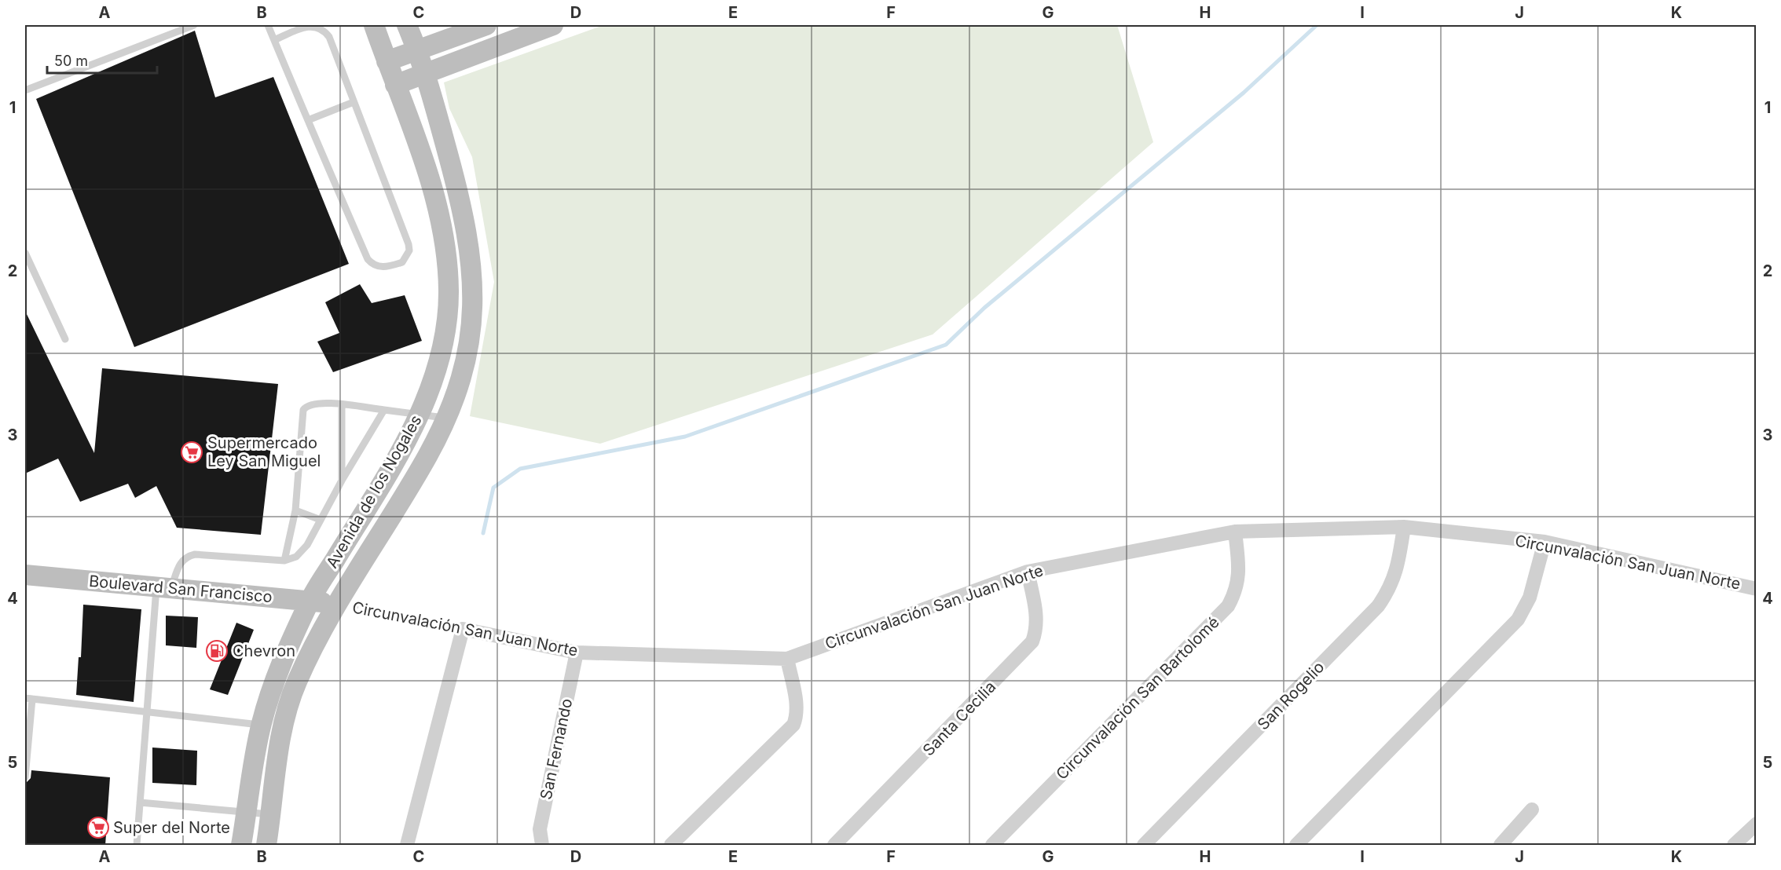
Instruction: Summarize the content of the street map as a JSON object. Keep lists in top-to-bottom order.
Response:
{
  "streets": {
    "main road": ["Avenida de los Nogales", "Boulevard San Francisco"],
    "street": [
      "Circunvalación San Juan Norte",
      "San Rogelio",
      "Circunvalación San Bartolomé",
      "Santa Cecilia",
      "San Fernando"
    ]
  },
  "crossings": [
    ["Avenida de los Nogales", "Circunvalación San Juan Norte"],
    ["Avenida de los Nogales", "Boulevard San Francisco"],
    ["Circunvalación San Juan Norte", "Boulevard San Francisco"],
    ["Circunvalación San Juan Norte", "San Rogelio"],
    ["Circunvalación San Juan Norte", "Circunvalación San Bartolomé"],
    ["Circunvalación San Juan Norte", "Santa Cecilia"],
    ["Circunvalación San Juan Norte", "San Fernando"]
  ],
  "places": {
    "supermarket": ["Supermercado Ley San Miguel", "Super del Norte"],
    "fuel station": ["Chevron"]
  },
  "scale_bar": "50 m",
  "grid": {
    "columns": [
      "A",
      "B",
      "C",
      "D",
      "E",
      "F",
      "G",
      "H",
      "I",
      "J",
      "K"
    ],
    "rows": [
      "1",
      "2",
      "3",
      "4",
      "5"
    ]
  }
}
